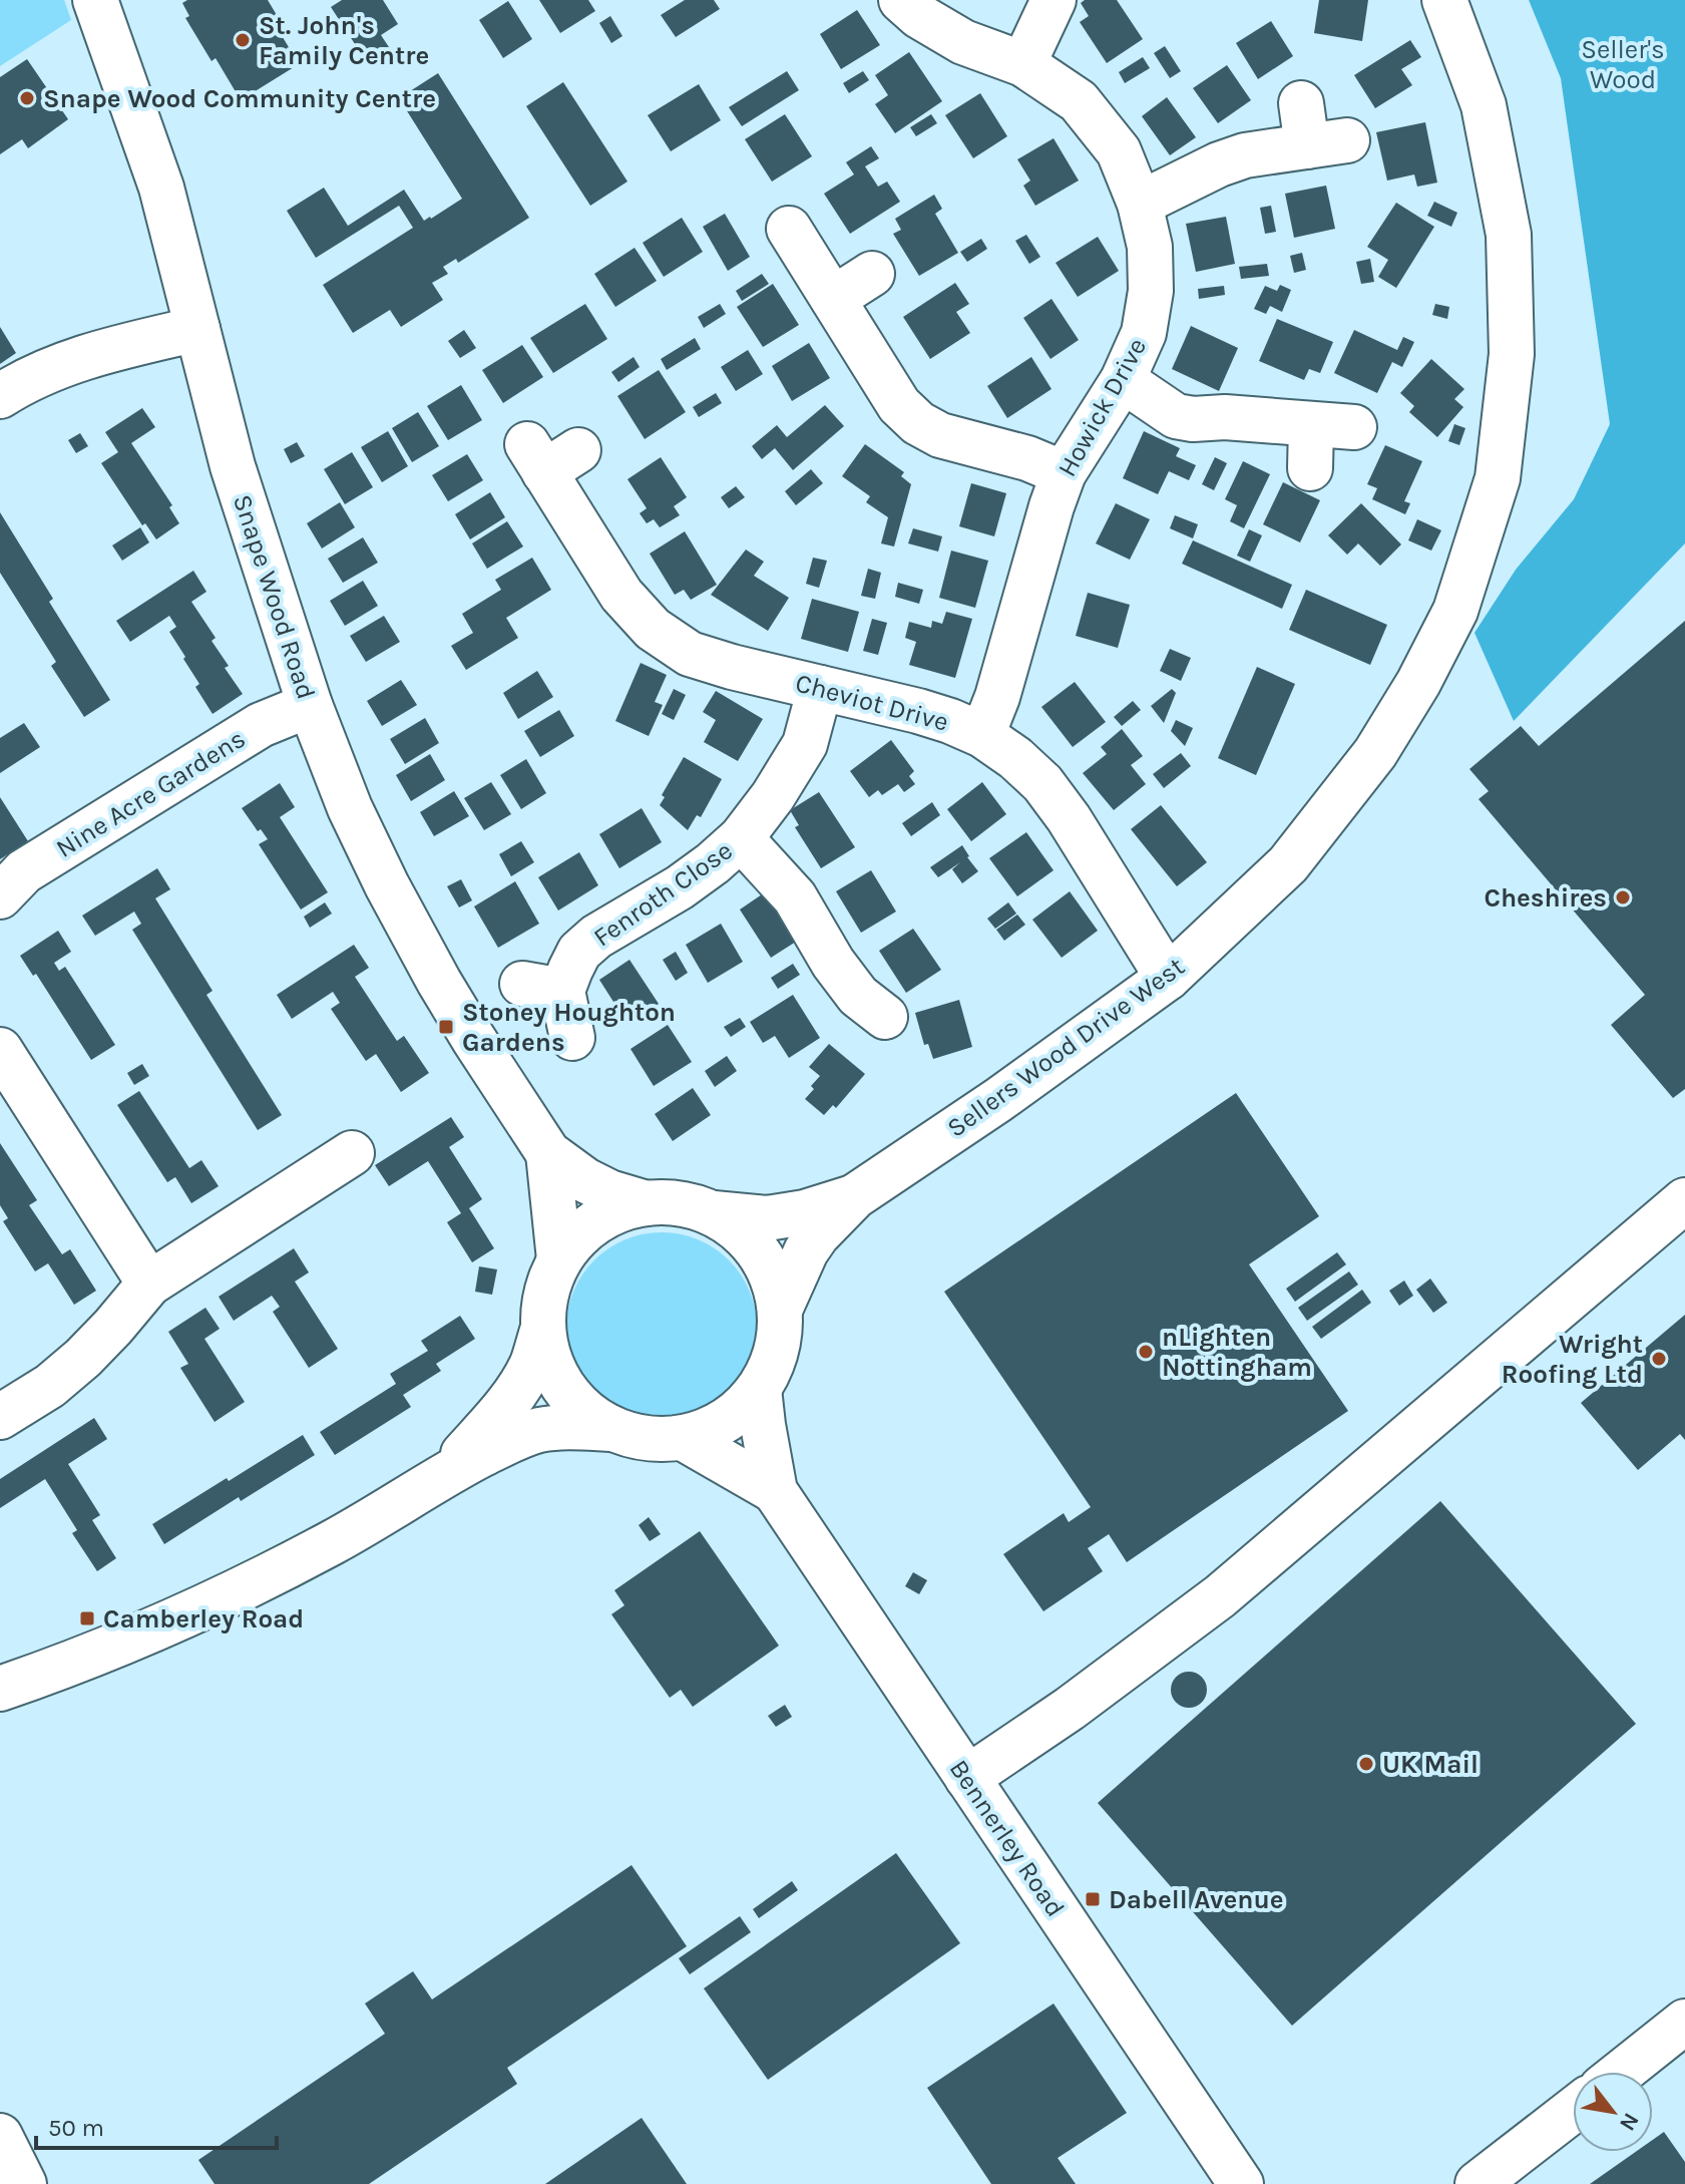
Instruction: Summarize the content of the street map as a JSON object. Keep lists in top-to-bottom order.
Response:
{
  "streets": {
    "street": [
      "Howick Drive",
      "Snape Wood Road",
      "Cheviot Drive",
      "Nine Acre Gardens",
      "Fenroth Close",
      "Sellers Wood Drive West",
      "Bennerley Road"
    ]
  },
  "crossings": [
    ["Howick Drive", "Cheviot Drive"],
    ["Snape Wood Road", "Nine Acre Gardens"],
    ["Snape Wood Road", "Sellers Wood Drive West"],
    ["Snape Wood Road", "Bennerley Road"],
    ["Cheviot Drive", "Fenroth Close"],
    ["Cheviot Drive", "Sellers Wood Drive West"],
    ["Sellers Wood Drive West", "Bennerley Road"]
  ],
  "parks": ["Seller's Wood"],
  "places": {
    "other": [
      "St. John's Family Centre",
      "Snape Wood Community Centre",
      "Cheshires",
      "nLighten Nottingham",
      "Wright Roofing Ltd",
      "UK Mail"
    ],
    "transit": ["Stoney Houghton Gardens", "Camberley Road", "Dabell Avenue"]
  },
  "scale_bar": "50 m",
  "north": "bottom right"
}
